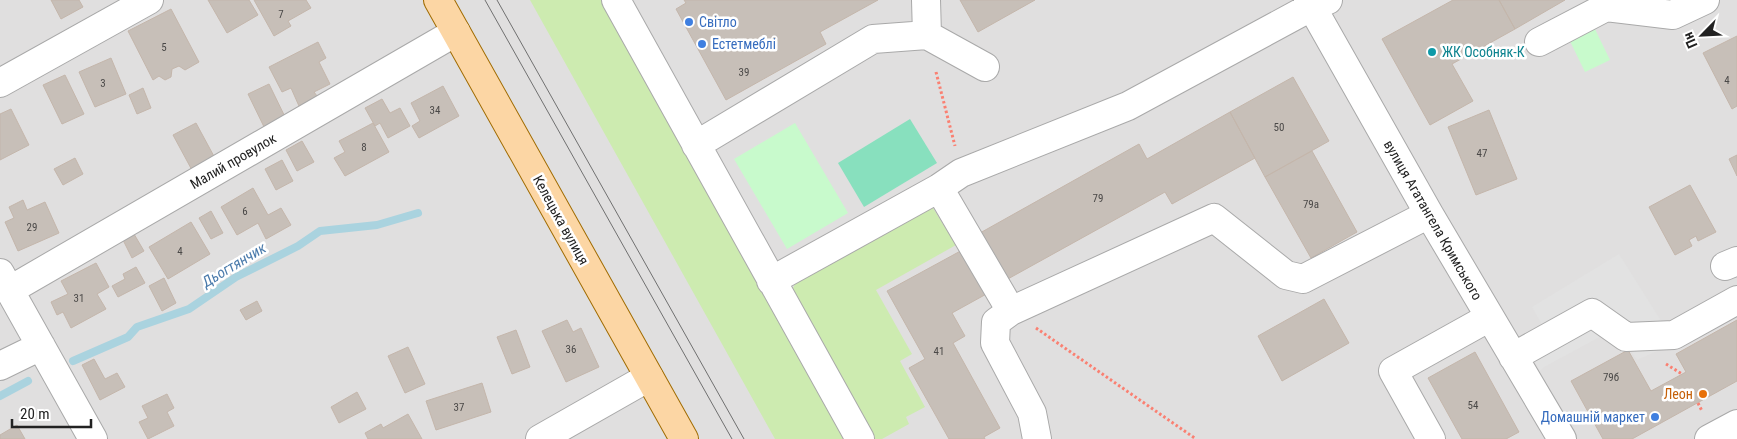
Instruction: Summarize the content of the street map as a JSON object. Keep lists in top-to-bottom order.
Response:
{
  "streets": {
    "main road": ["Келецька вулиця"],
    "street": ["Малий провулок", "вулиця Агатангела Кримського"]
  },
  "crossings": [
    ["Малий провулок", "Келецька вулиця"]
  ],
  "water": ["Дьогтянчик"],
  "places": [
    "Світло",
    "Естетмеблі",
    "ЖК Особняк-К",
    "Леон",
    "Домашній маркет"
  ],
  "house_numbers": [
    "7",
    "5",
    "39",
    "4",
    "3",
    "34",
    "50",
    "8",
    "47",
    "79",
    "79а",
    "6",
    "29",
    "4",
    "31",
    "36",
    "41",
    "79б",
    "54",
    "37"
  ],
  "scale_bar": "20 m",
  "north": "bottom left"
}
